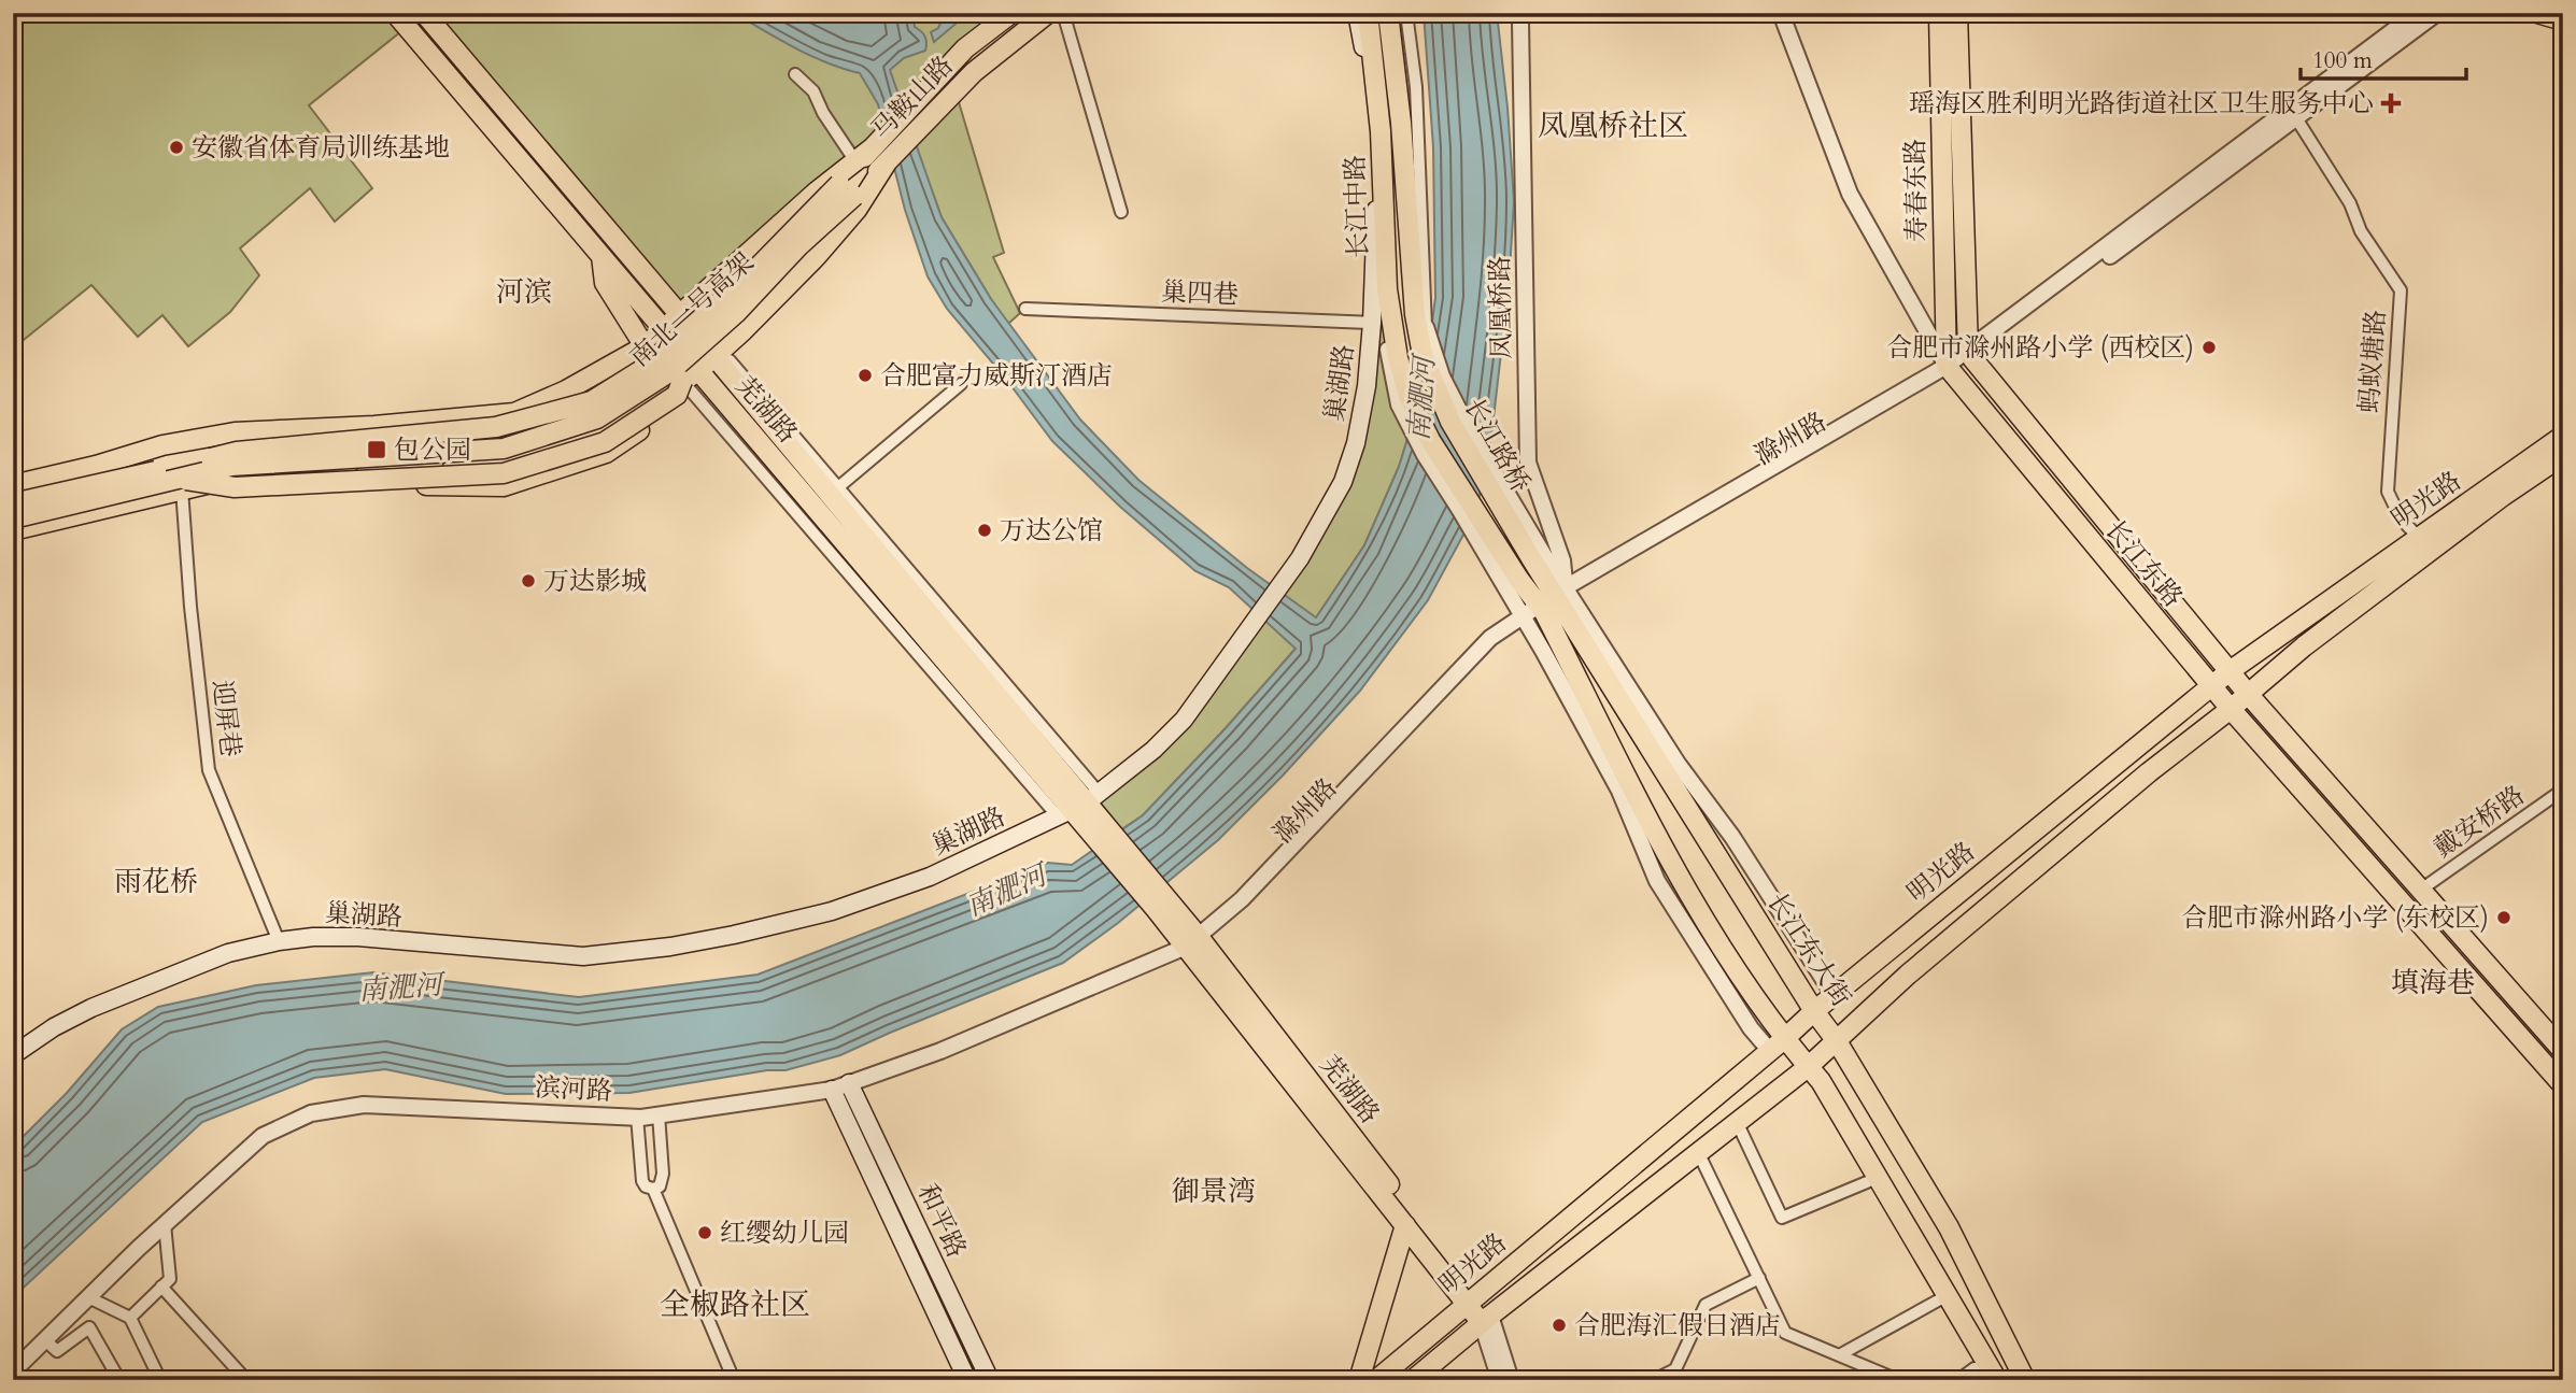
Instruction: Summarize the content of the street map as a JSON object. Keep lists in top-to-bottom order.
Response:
{
  "streets": {
    "main road": [
      "马鞍山路",
      "寿春东路",
      "长江中路",
      "南北一号高架",
      "巢湖路",
      "芜湖路",
      "长江路桥",
      "明光路",
      "长江东路",
      "长江东大街",
      "和平路"
    ],
    "street": [
      "巢四巷",
      "凤凰桥路",
      "蚂蚁塘路",
      "滁州路",
      "迎屏巷",
      "戴安桥路",
      "滨河路"
    ]
  },
  "crossings": [
    ["马鞍山路", "南北一号高架"],
    ["寿春东路", "滁州路"],
    ["寿春东路", "长江东路"],
    ["长江中路", "长江路桥"],
    ["巢四巷", "巢湖路"],
    ["凤凰桥路", "滁州路"],
    ["凤凰桥路", "长江东大街"],
    ["南北一号高架", "迎屏巷"],
    ["蚂蚁塘路", "滁州路"],
    ["蚂蚁塘路", "明光路"],
    ["巢湖路", "芜湖路"],
    ["巢湖路", "迎屏巷"],
    ["芜湖路", "滁州路"],
    ["芜湖路", "明光路"],
    ["芜湖路", "滨河路"],
    ["滁州路", "长江东路"],
    ["滁州路", "长江东大街"],
    ["滁州路", "滨河路"],
    ["长江路桥", "长江东大街"],
    ["明光路", "长江东路"],
    ["明光路", "长江东大街"],
    ["长江东路", "戴安桥路"],
    ["滨河路", "和平路"]
  ],
  "districts": [
    "凤凰桥社区",
    "河滨",
    "雨花桥",
    "填海巷",
    "御景湾",
    "全椒路社区"
  ],
  "water": ["南淝河"],
  "places": {
    "health": ["瑶海区胜利明光路街道社区卫生服务中心"],
    "other": [
      "安徽省体育局训练基地",
      "合肥市滁州路小学 (西校区)",
      "合肥富力威斯汀酒店",
      "万达公馆",
      "万达影城",
      "合肥市滁州路小学 (东校区)",
      "红缨幼儿园",
      "合肥海汇假日酒店"
    ],
    "transit": ["包公园"]
  },
  "scale_bar": "100 m"
}
